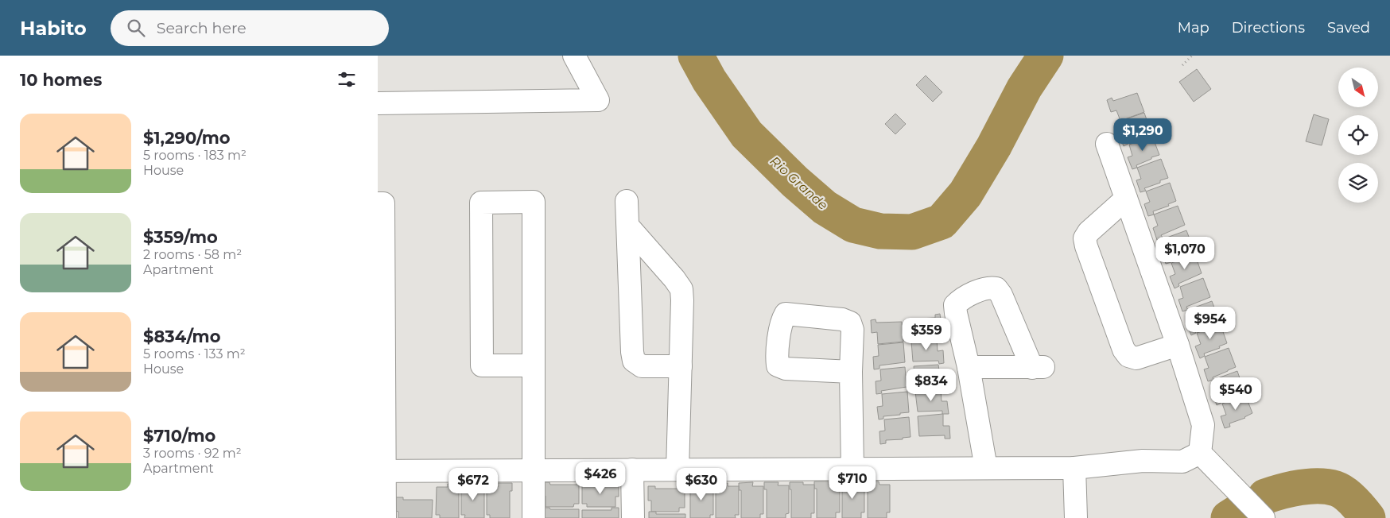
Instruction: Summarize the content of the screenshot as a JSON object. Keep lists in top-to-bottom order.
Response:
{
  "water": ["Rio Grande"],
  "north": "bottom right",
  "page": {
    "header": "Habito",
    "search": "Search here",
    "nav": ["Map", "Directions", "Saved"],
    "heading": "10 homes",
    "list": [
      {
        "name": "$1,290/mo",
        "note": "5 rooms · 183 m² · House"
      },
      {
        "name": "$359/mo",
        "note": "2 rooms · 58 m² · Apartment"
      },
      {
        "name": "$834/mo",
        "note": "5 rooms · 133 m² · House"
      },
      {
        "name": "$710/mo",
        "note": "3 rooms · 92 m² · Apartment"
      }
    ],
    "price": [
      "$1,290",
      "$1,070",
      "$954",
      "$359",
      "$834",
      "$540",
      "$426",
      "$710",
      "$672",
      "$630"
    ]
  }
}
